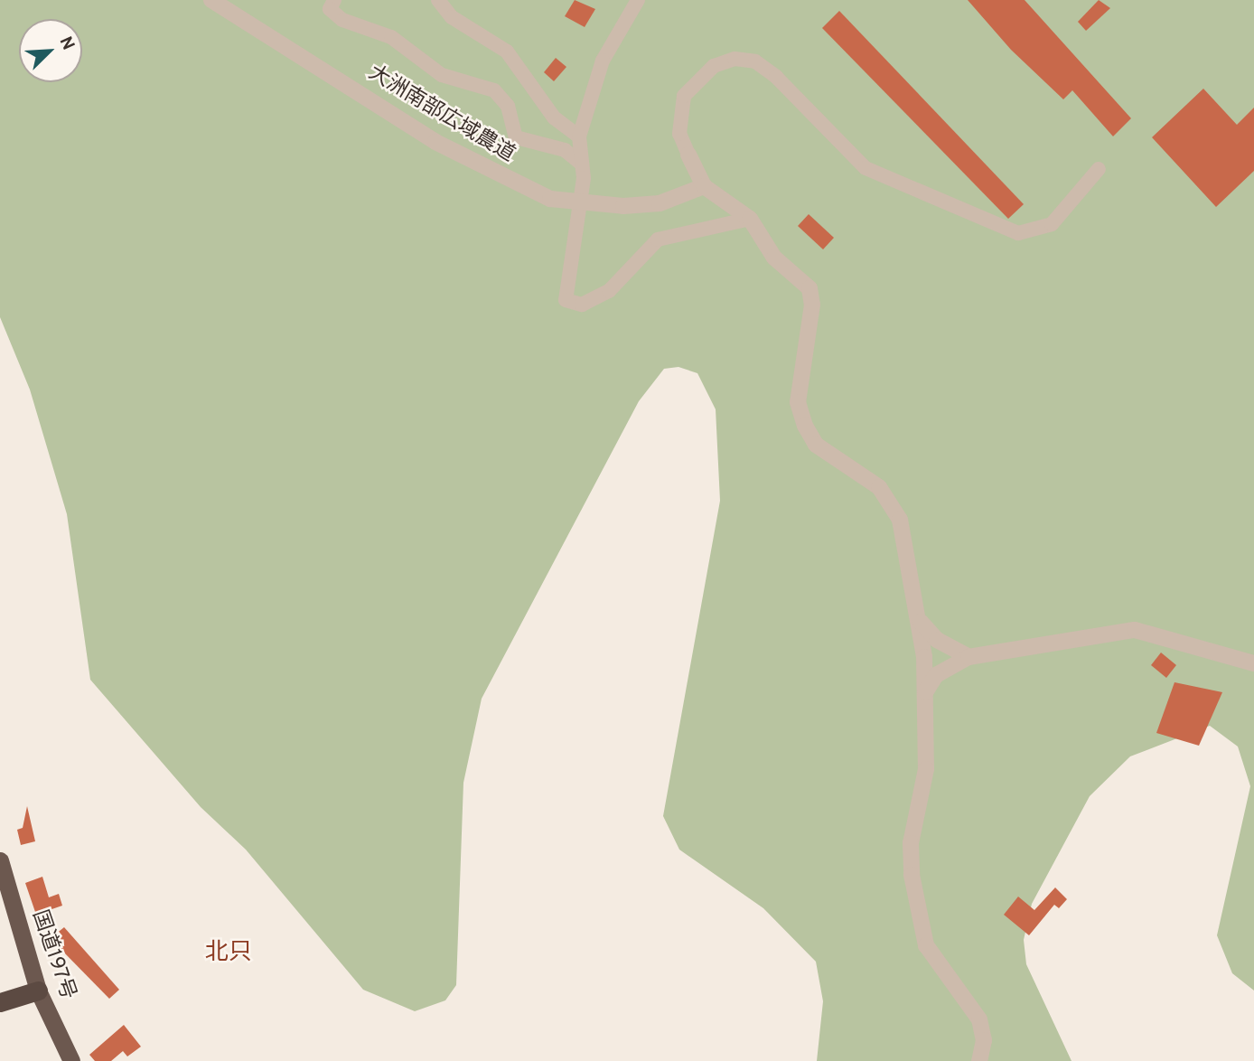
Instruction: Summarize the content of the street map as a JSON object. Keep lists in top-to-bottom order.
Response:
{
  "streets": {
    "highway": ["国道197号"],
    "street": ["大洲南部広域農道"]
  },
  "districts": ["北只"],
  "north": "top right"
}
